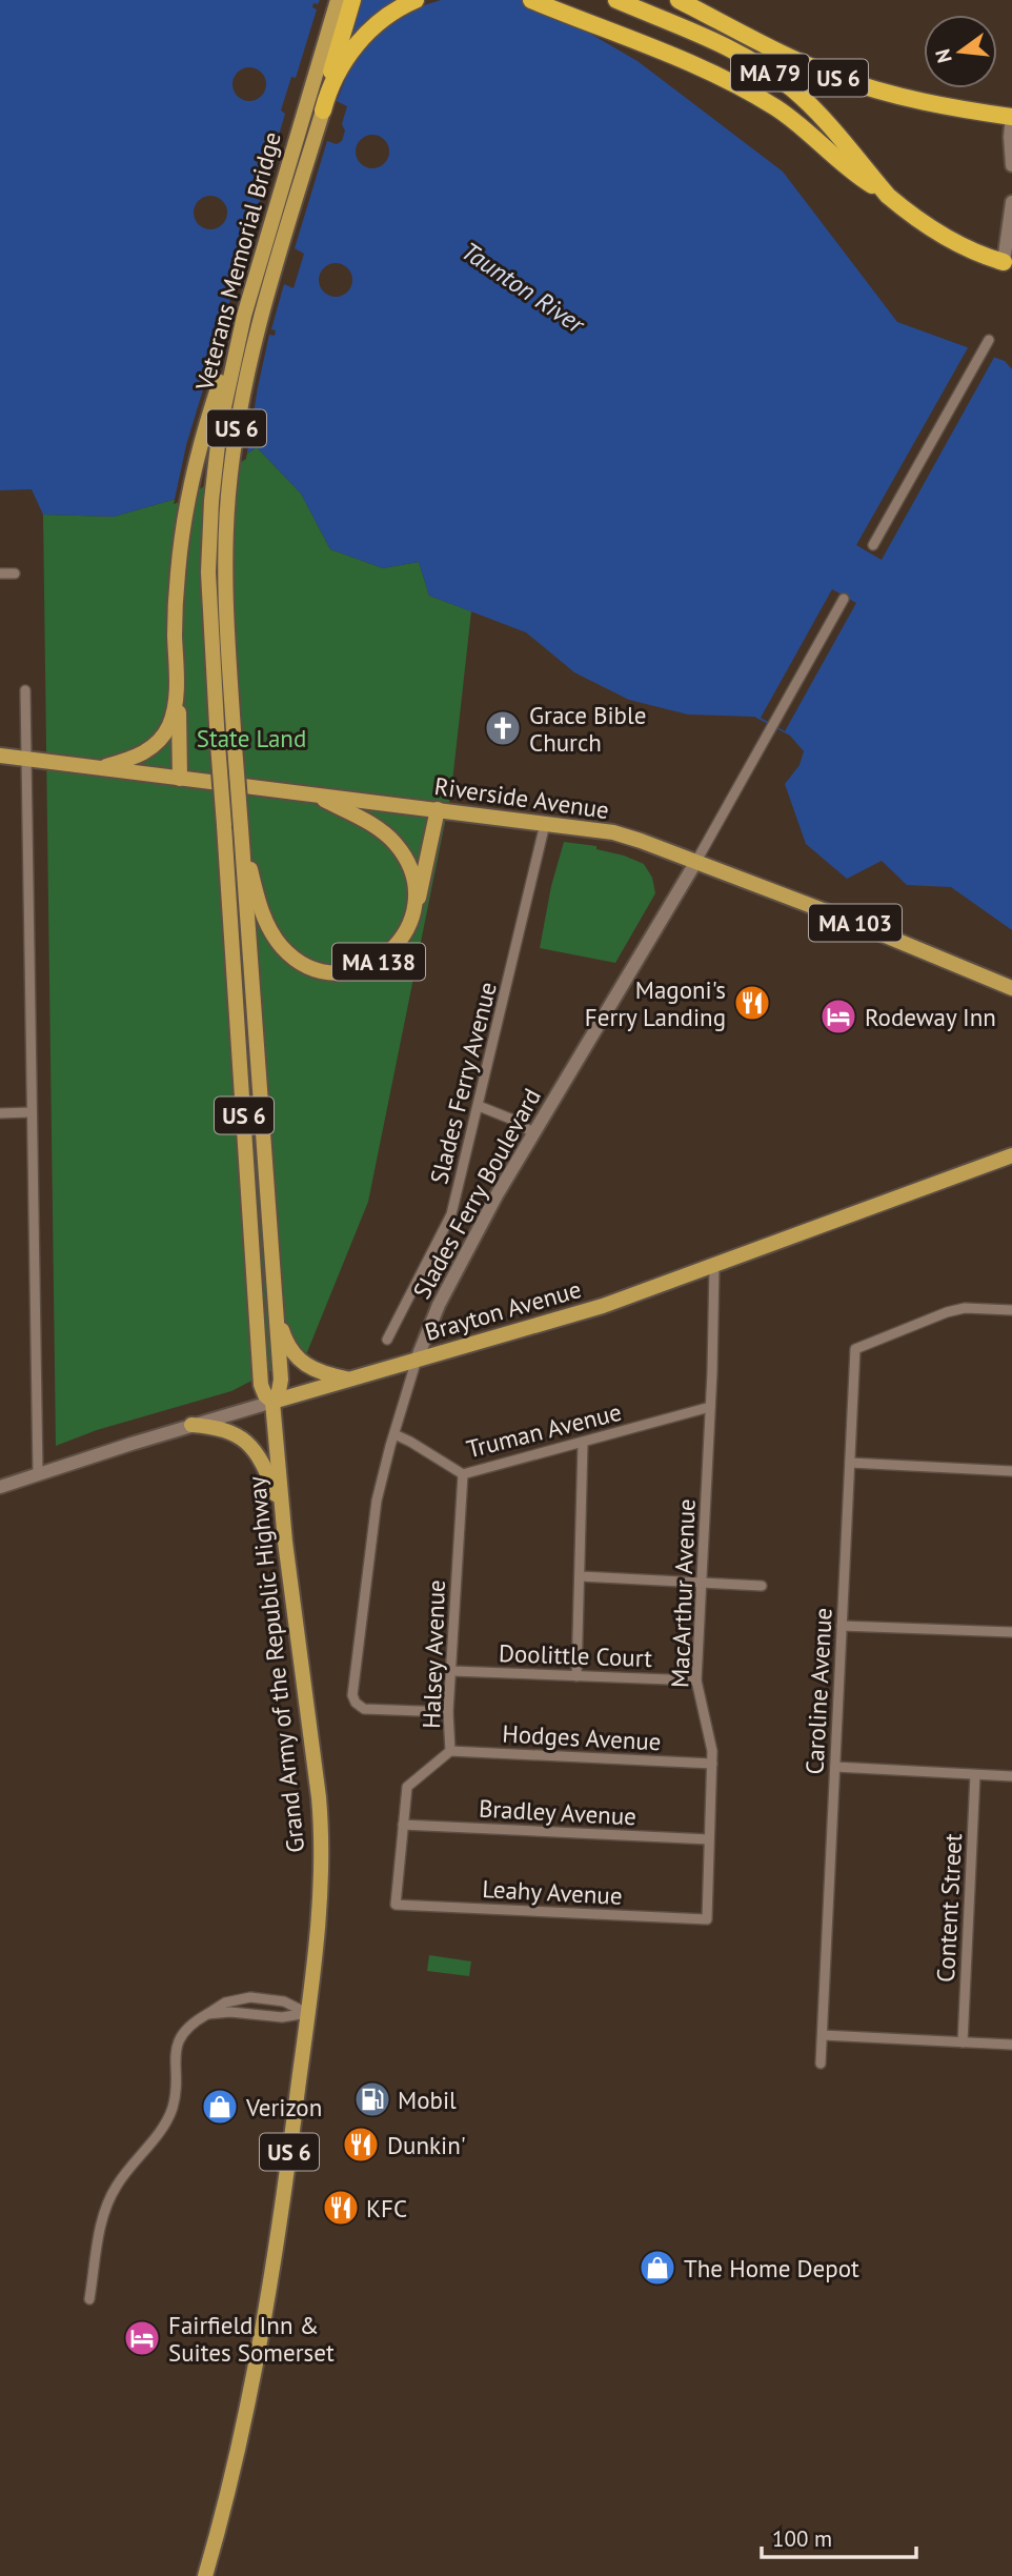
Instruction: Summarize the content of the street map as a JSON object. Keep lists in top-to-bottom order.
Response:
{
  "streets": {
    "highway": ["MA 79", "US 6"],
    "main road": [
      "Veterans Memorial Bridge",
      "Riverside Avenue",
      "MA 103",
      "MA 138",
      "Slades Ferry Boulevard",
      "Brayton Avenue",
      "Grand Army of the Republic Highway"
    ],
    "street": [
      "Slades Ferry Avenue",
      "Truman Avenue",
      "MacArthur Avenue",
      "Halsey Avenue",
      "Doolittle Court",
      "Caroline Avenue",
      "Hodges Avenue",
      "Bradley Avenue",
      "Leahy Avenue",
      "Content Street"
    ]
  },
  "crossings": [
    ["MA 79", "US 6"],
    ["US 6", "Veterans Memorial Bridge"],
    ["US 6", "MA 138"],
    ["US 6", "Brayton Avenue"],
    ["US 6", "Grand Army of the Republic Highway"],
    ["Veterans Memorial Bridge", "MA 138"],
    ["Veterans Memorial Bridge", "Brayton Avenue"],
    ["Veterans Memorial Bridge", "Grand Army of the Republic Highway"],
    ["Riverside Avenue", "MA 138"],
    ["Riverside Avenue", "Slades Ferry Avenue"],
    ["Riverside Avenue", "Slades Ferry Boulevard"],
    ["Slades Ferry Boulevard", "Brayton Avenue"],
    ["Slades Ferry Boulevard", "Truman Avenue"],
    ["Slades Ferry Boulevard", "Halsey Avenue"],
    ["Brayton Avenue", "MacArthur Avenue"],
    ["Brayton Avenue", "Grand Army of the Republic Highway"],
    ["Truman Avenue", "MacArthur Avenue"],
    ["Truman Avenue", "Halsey Avenue"],
    ["MacArthur Avenue", "Doolittle Court"],
    ["MacArthur Avenue", "Hodges Avenue"],
    ["MacArthur Avenue", "Bradley Avenue"],
    ["MacArthur Avenue", "Leahy Avenue"],
    ["Halsey Avenue", "Doolittle Court"],
    ["Halsey Avenue", "Hodges Avenue"],
    ["Halsey Avenue", "Bradley Avenue"],
    ["Halsey Avenue", "Leahy Avenue"]
  ],
  "water": ["Taunton River"],
  "parks": ["State Land"],
  "places": {
    "church": ["Grace Bible Church"],
    "restaurant": ["Magoni's Ferry Landing", "Dunkin'", "KFC"],
    "hotel": ["Rodeway Inn", "Fairfield Inn & Suites Somerset"],
    "fuel station": ["Mobil"],
    "shop": ["Verizon", "The Home Depot"]
  },
  "scale_bar": "100 m",
  "north": "left"
}
